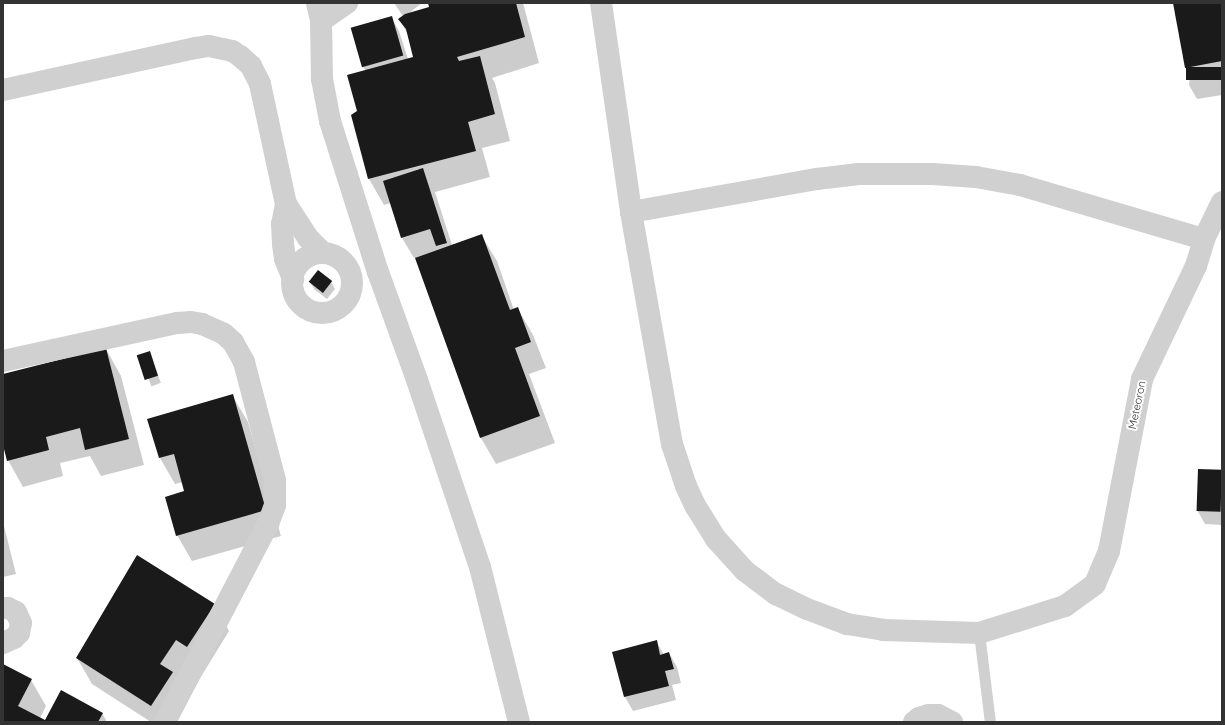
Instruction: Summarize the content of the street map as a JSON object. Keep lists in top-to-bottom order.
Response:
{
  "streets": {
    "street": ["Meteoron"]
  }
}
